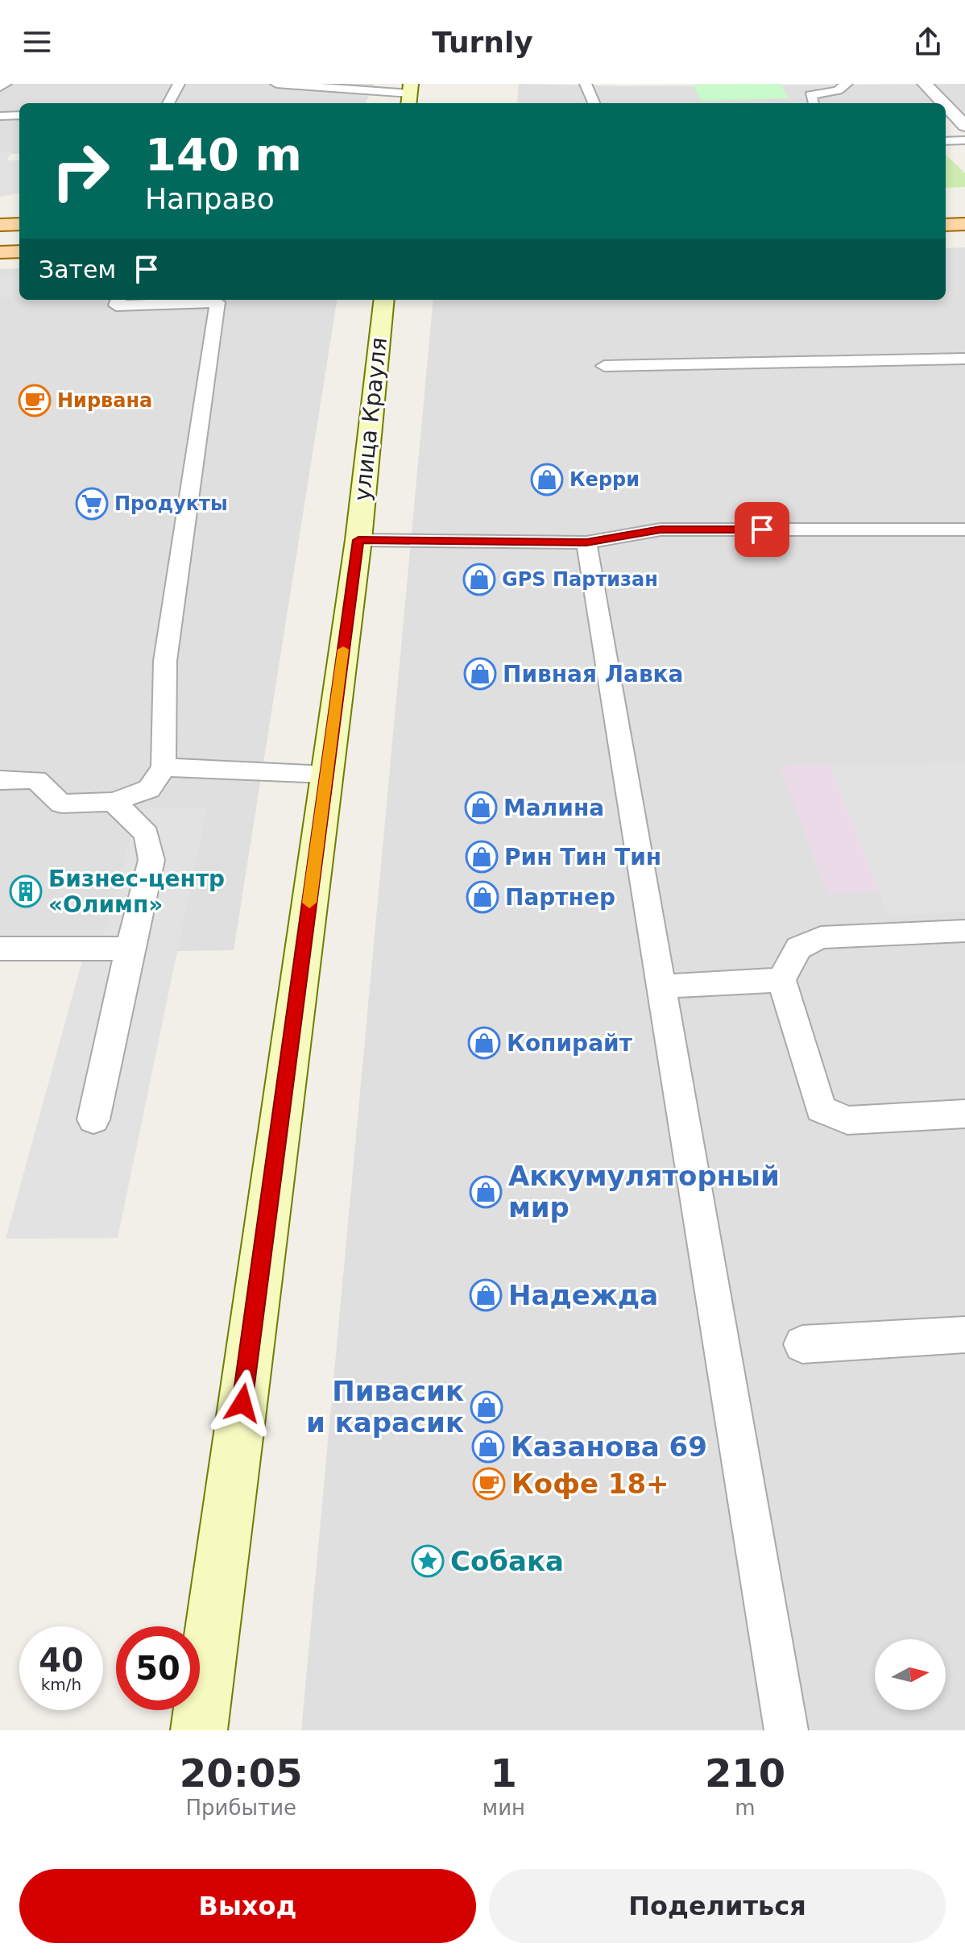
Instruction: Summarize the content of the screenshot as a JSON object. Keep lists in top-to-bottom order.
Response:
{
  "streets": {
    "main road": ["улица Крауля"]
  },
  "places": {
    "cafe": ["Нирвана", "Кофе 18+"],
    "shop": [
      "Керри",
      "GPS Партизан",
      "Пивная Лавка",
      "Малина",
      "Рин Тин Тин",
      "Партнер",
      "Копирайт",
      "Аккумуляторный мир",
      "Надежда",
      "Пивасик и карасик",
      "Казанова 69"
    ],
    "supermarket": ["Продукты"],
    "building": ["Бизнес-центр «Олимп»"],
    "place": ["Собака"]
  },
  "north": "right",
  "page": {
    "header": "Turnly",
    "turn": ["140 m", "Направо"],
    "then": "Затем",
    "speed": "40 km/h",
    "limit": "50",
    "eta": [
      "20:05",
      "Прибытие",
      "1",
      "мин",
      "210",
      "m"
    ],
    "buttons": ["Выход", "Поделиться"]
  }
}
